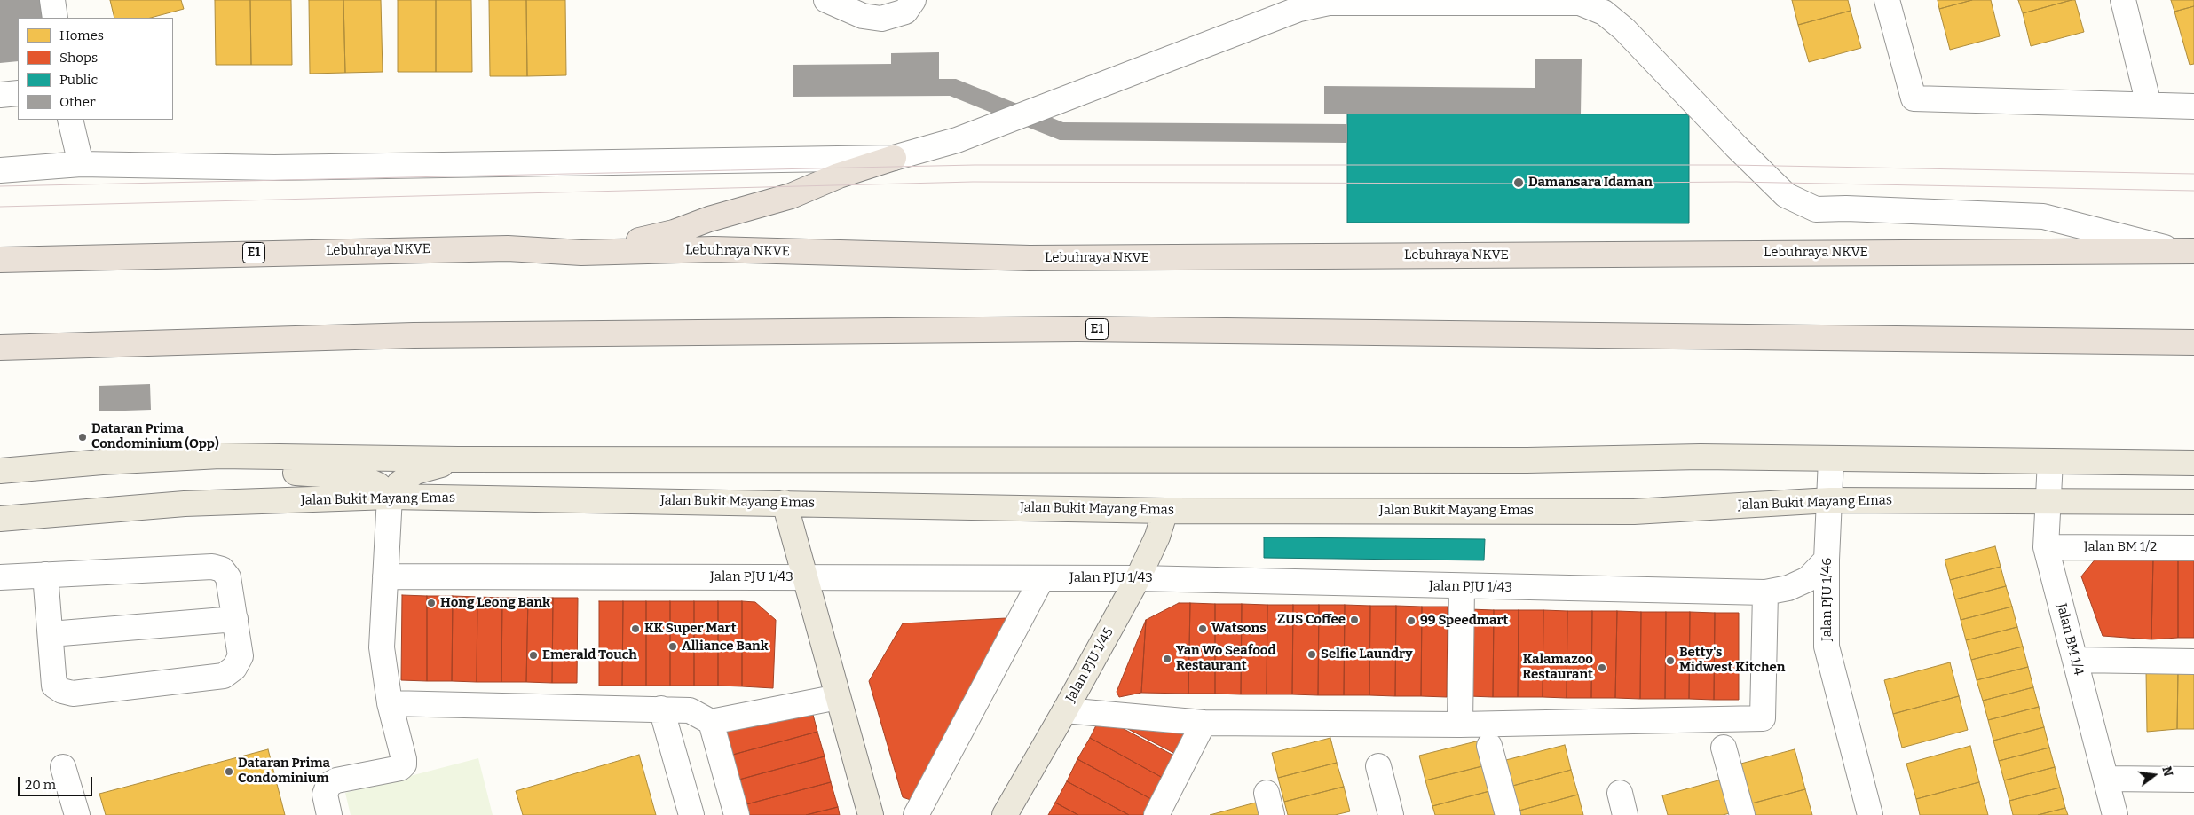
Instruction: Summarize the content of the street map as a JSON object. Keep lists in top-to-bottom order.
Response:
{
  "streets": {
    "highway": ["Lebuhraya NKVE", "E1"],
    "main road": ["Jalan Bukit Mayang Emas", "Jalan PJU 1/45"],
    "street": [
      "Jalan BM 1/2",
      "Jalan PJU 1/43",
      "Jalan PJU 1/46",
      "Jalan BM 1/4"
    ]
  },
  "crossings": [
    ["Jalan Bukit Mayang Emas", "Jalan PJU 1/46"],
    ["Jalan Bukit Mayang Emas", "Jalan BM 1/4"],
    ["Jalan Bukit Mayang Emas", "Jalan PJU 1/45"],
    ["Jalan BM 1/2", "Jalan BM 1/4"],
    ["Jalan PJU 1/43", "Jalan PJU 1/46"],
    ["Jalan PJU 1/43", "Jalan PJU 1/45"]
  ],
  "places": [
    "Damansara Idaman",
    "Dataran Prima Condominium (Opp)",
    "Hong Leong Bank",
    "ZUS Coffee",
    "99 Speedmart",
    "KK Super Mart",
    "Watsons",
    "Alliance Bank",
    "Selfie Laundry",
    "Emerald Touch",
    "Yan Wo Seafood Restaurant",
    "Betty's Midwest Kitchen",
    "Kalamazoo Restaurant",
    "Dataran Prima Condominium"
  ],
  "legend": [
    "Homes",
    "Shops",
    "Public",
    "Other"
  ],
  "scale_bar": "20 m",
  "north": "right"
}
